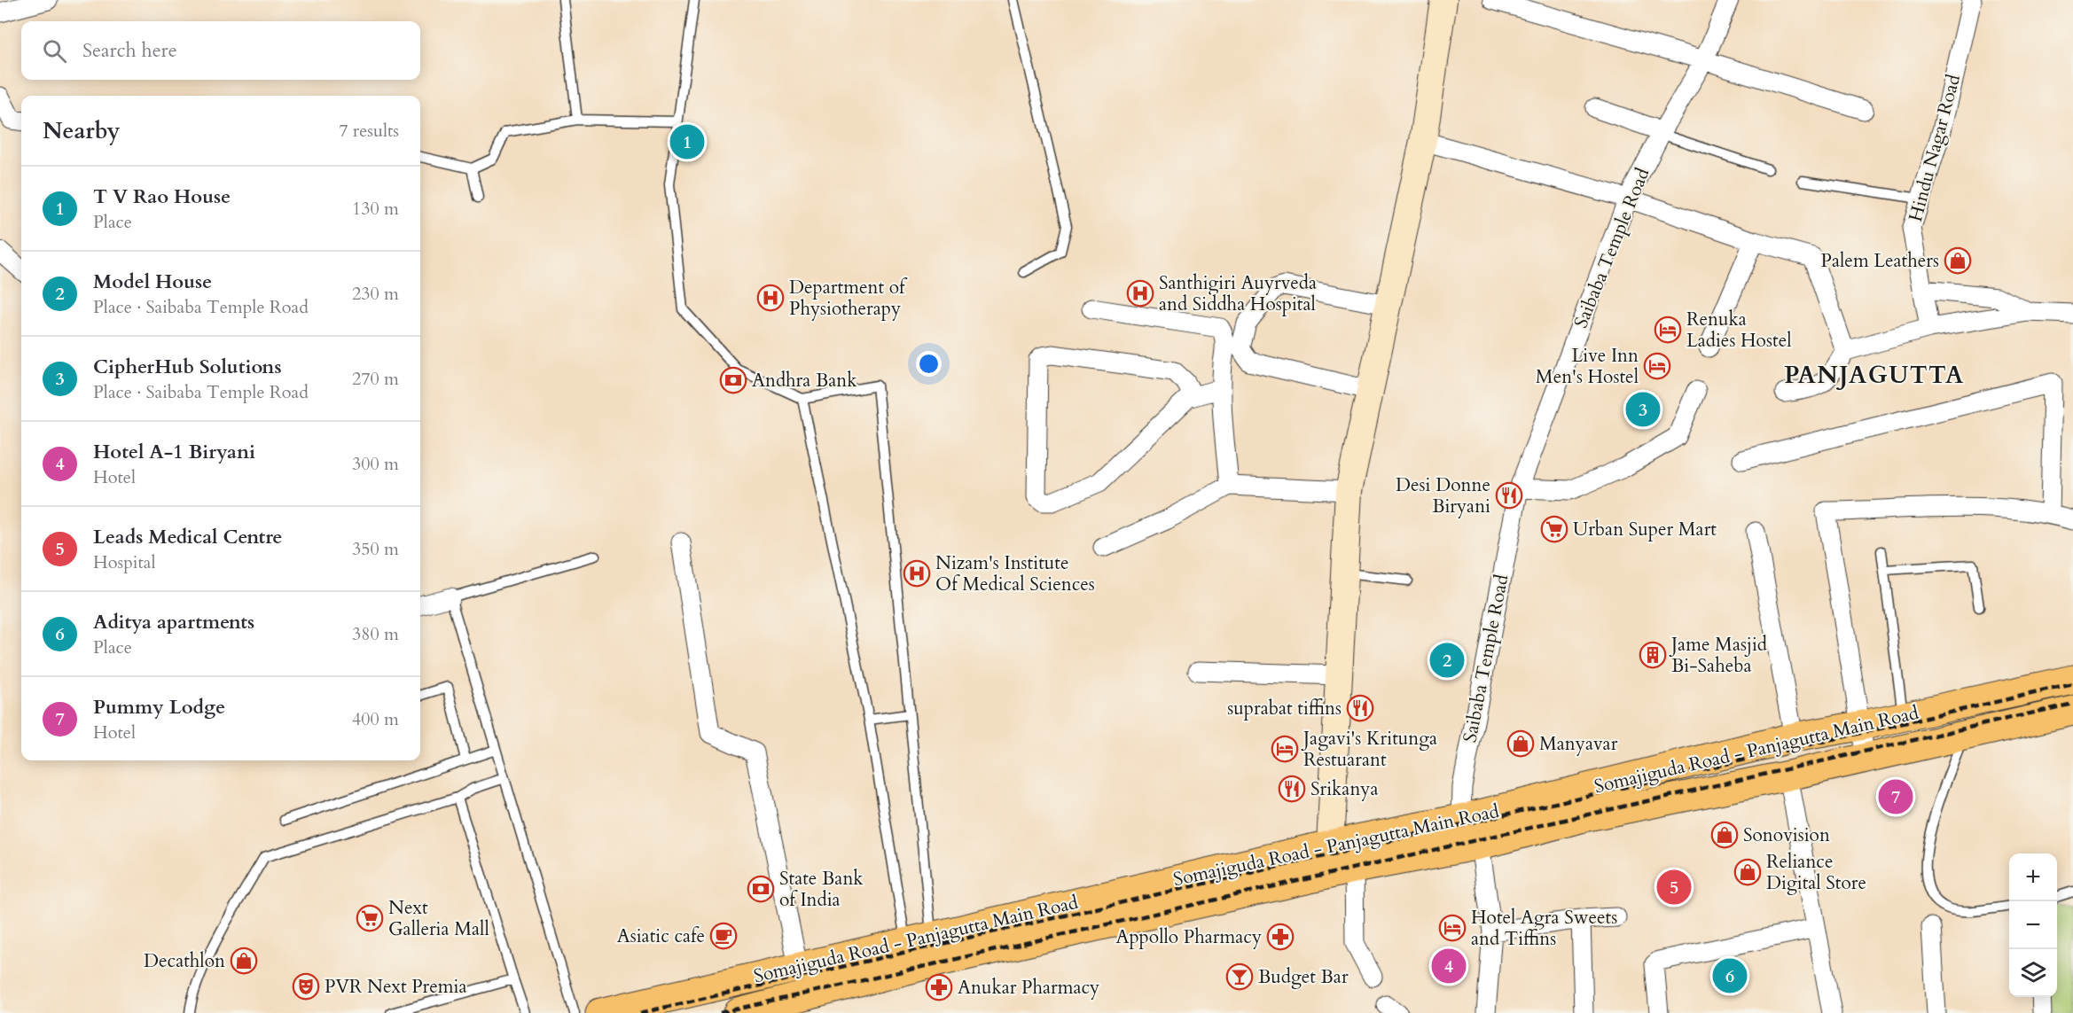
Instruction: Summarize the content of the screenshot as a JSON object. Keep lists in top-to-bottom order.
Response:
{
  "streets": {
    "highway": ["Somajiguda Road - Panjagutta Main Road"],
    "street": ["Hindu Nagar Road", "Saibaba Temple Road"]
  },
  "crossings": [
    ["Saibaba Temple Road", "Somajiguda Road - Panjagutta Main Road"]
  ],
  "districts": ["PANJAGUTTA"],
  "places": {
    "shop": [
      "Palem Leathers",
      "Manyavar",
      "Sonovision",
      "Reliance Digital Store",
      "Decathlon"
    ],
    "hospital": ["Santhigiri Auyrveda and Siddha Hospital", "Department of Physiotherapy", "Nizam's Institute Of Medical Sciences"],
    "hotel": [
      "Renuka Ladies Hostel",
      "Live Inn Men's Hostel",
      "Jagavi's Kritunga Restuarant",
      "Hotel Agra Sweets and Tiffins"
    ],
    "bank": ["Andhra Bank", "State Bank of India"],
    "restaurant": ["Desi Donne Biryani", "suprabat tiffins", "Srikanya"],
    "supermarket": ["Urban Super Mart", "Next Galleria Mall"],
    "building": ["Jame Masjid Bi-Saheba"],
    "cafe": ["Asiatic cafe"],
    "pharmacy": ["Appollo Pharmacy", "Anukar Pharmacy"],
    "bar": ["Budget Bar"],
    "theatre": ["PVR Next Premia"]
  },
  "page": {
    "search": "Search here",
    "heading": ["Nearby", "7 results"],
    "pins": [
      "1",
      "3",
      "2",
      "7",
      "5",
      "4",
      "6"
    ],
    "list": [
      {
        "mark": "1",
        "name": "T V Rao House",
        "note": "Place",
        "value": "130 m"
      },
      {
        "mark": "2",
        "name": "Model House",
        "note": "Place · Saibaba Temple Road",
        "value": "230 m"
      },
      {
        "mark": "3",
        "name": "CipherHub Solutions",
        "note": "Place · Saibaba Temple Road",
        "value": "270 m"
      },
      {
        "mark": "4",
        "name": "Hotel A-1 Biryani",
        "note": "Hotel",
        "value": "300 m"
      },
      {
        "mark": "5",
        "name": "Leads Medical Centre",
        "note": "Hospital",
        "value": "350 m"
      },
      {
        "mark": "6",
        "name": "Aditya apartments",
        "note": "Place",
        "value": "380 m"
      },
      {
        "mark": "7",
        "name": "Pummy Lodge",
        "note": "Hotel",
        "value": "400 m"
      }
    ],
    "map_buttons": ["+", "−"]
  }
}
